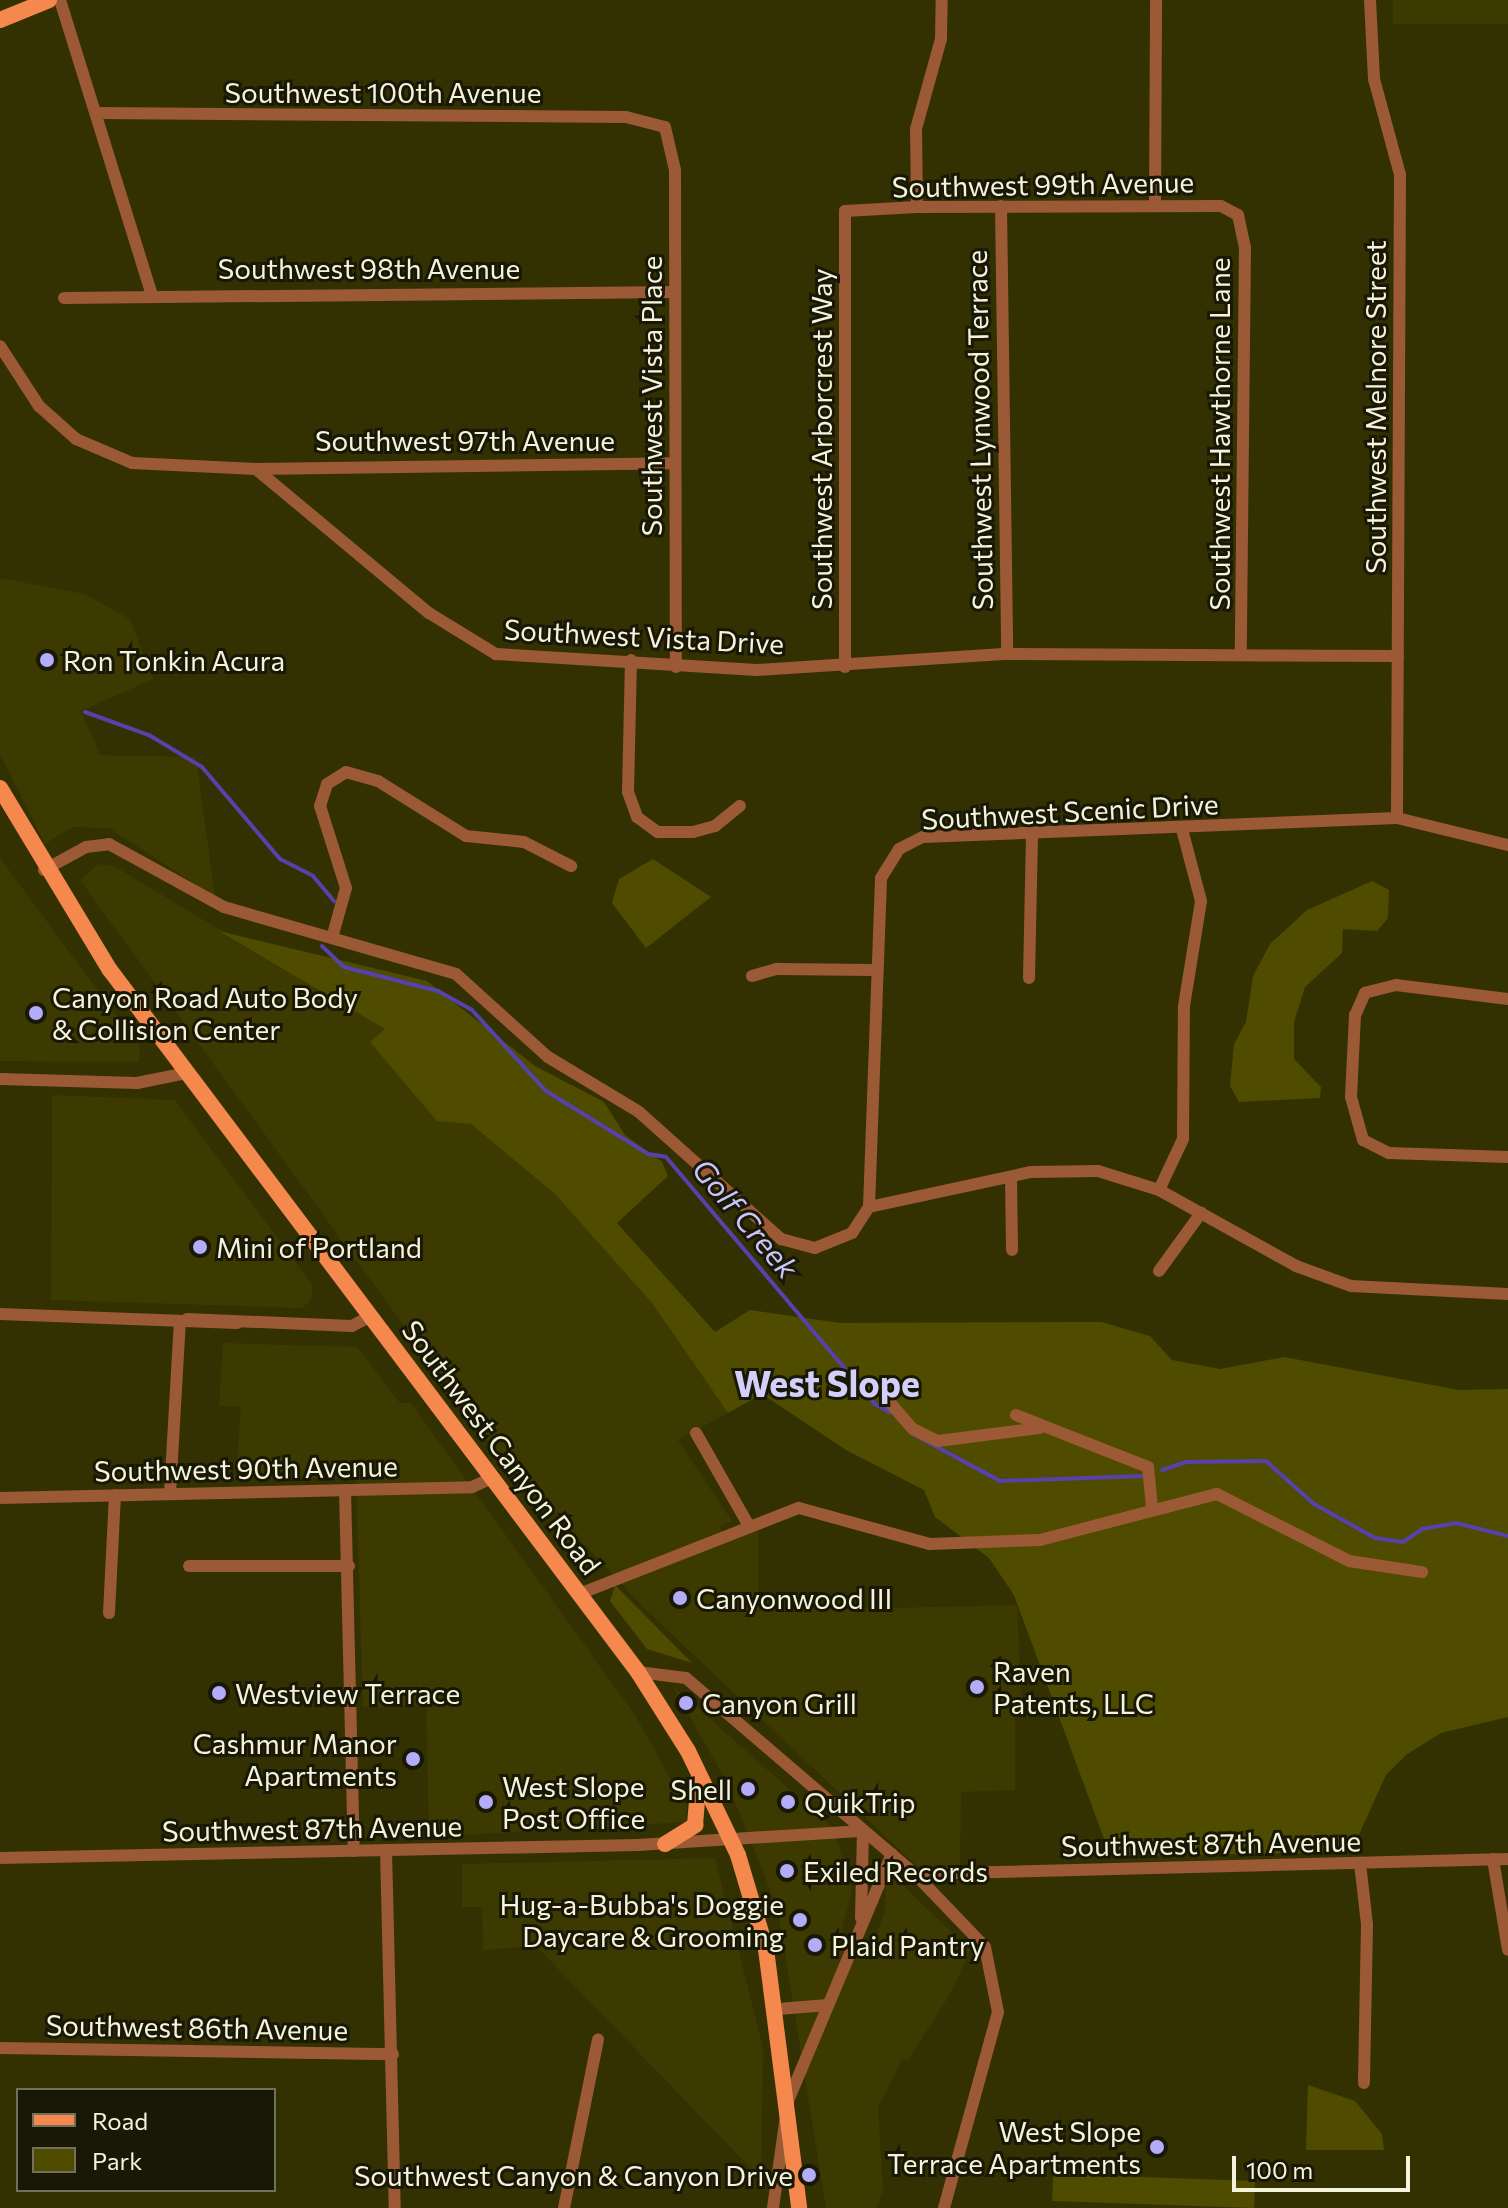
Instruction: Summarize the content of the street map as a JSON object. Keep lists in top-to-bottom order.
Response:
{
  "streets": {
    "main road": ["Southwest Canyon Road"],
    "street": [
      "Southwest 100th Avenue",
      "Southwest 99th Avenue",
      "Southwest 98th Avenue",
      "Southwest Vista Place",
      "Southwest Melnore Street",
      "Southwest Lynwood Terrace",
      "Southwest Hawthorne Lane",
      "Southwest Arborcrest Way",
      "Southwest 97th Avenue",
      "Southwest Vista Drive",
      "Southwest Scenic Drive",
      "Southwest 90th Avenue",
      "Southwest 87th Avenue",
      "Southwest 86th Avenue"
    ]
  },
  "crossings": [
    ["Southwest 100th Avenue", "Southwest Vista Place"],
    ["Southwest 99th Avenue", "Southwest Lynwood Terrace"],
    ["Southwest 99th Avenue", "Southwest Hawthorne Lane"],
    ["Southwest 99th Avenue", "Southwest Arborcrest Way"],
    ["Southwest 98th Avenue", "Southwest Vista Place"],
    ["Southwest Vista Place", "Southwest 97th Avenue"],
    ["Southwest Vista Place", "Southwest Vista Drive"],
    ["Southwest Melnore Street", "Southwest Vista Drive"],
    ["Southwest Melnore Street", "Southwest Scenic Drive"],
    ["Southwest Lynwood Terrace", "Southwest Vista Drive"],
    ["Southwest Hawthorne Lane", "Southwest Vista Drive"],
    ["Southwest Arborcrest Way", "Southwest Vista Drive"],
    ["Southwest 97th Avenue", "Southwest Vista Drive"],
    ["Southwest Canyon Road", "Southwest 90th Avenue"],
    ["Southwest Canyon Road", "Southwest 87th Avenue"]
  ],
  "districts": ["West Slope"],
  "water": ["Golf Creek"],
  "places": [
    "Ron Tonkin Acura",
    "Canyon Road Auto Body & Collision Center",
    "Mini of Portland",
    "Canyonwood III",
    "Raven Patents, LLC",
    "Westview Terrace",
    "Canyon Grill",
    "Cashmur Manor Apartments",
    "Shell",
    "West Slope Post Office",
    "QuikTrip",
    "Exiled Records",
    "Hug-a-Bubba's Doggie Daycare & Grooming",
    "Plaid Pantry",
    "West Slope Terrace Apartments",
    "Southwest Canyon & Canyon Drive"
  ],
  "legend": ["Road", "Park"],
  "scale_bar": "100 m"
}
